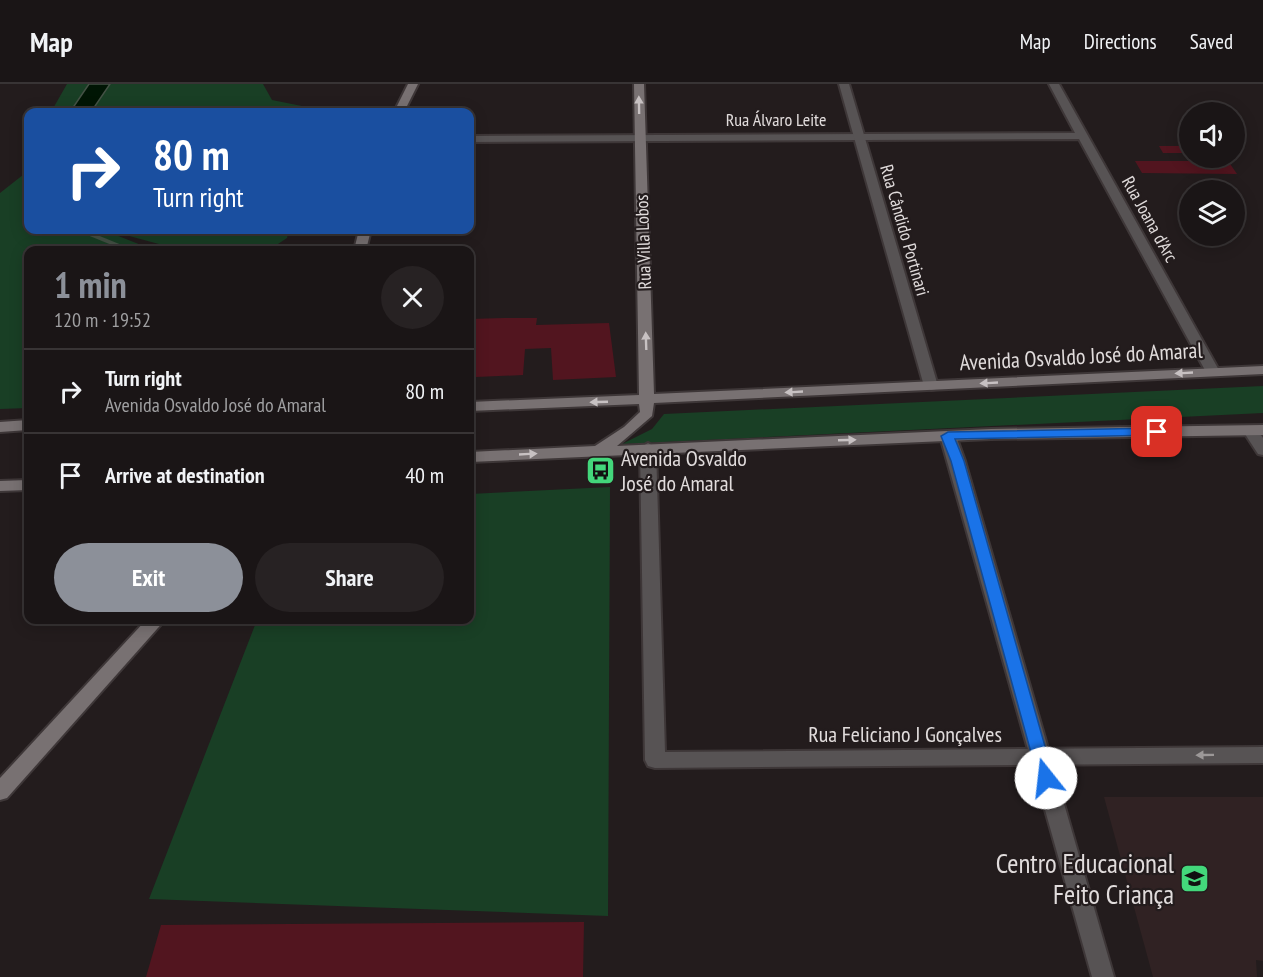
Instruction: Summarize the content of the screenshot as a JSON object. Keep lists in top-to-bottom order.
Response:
{
  "streets": {
    "main road": ["Rua Villa Lobos", "Avenida Osvaldo José do Amaral"],
    "street": [
      "Rua Álvaro Leite",
      "Rua Joana d'Arc",
      "Rua Cândido Portinari",
      "Rua Feliciano J Gonçalves"
    ]
  },
  "crossings": [
    ["Rua Álvaro Leite", "Rua Joana d'Arc"],
    ["Rua Álvaro Leite", "Rua Cândido Portinari"],
    ["Rua Álvaro Leite", "Rua Villa Lobos"],
    ["Rua Joana d'Arc", "Avenida Osvaldo José do Amaral"],
    ["Rua Cândido Portinari", "Avenida Osvaldo José do Amaral"],
    ["Rua Villa Lobos", "Avenida Osvaldo José do Amaral"]
  ],
  "one_way": ["Rua Villa Lobos"],
  "places": {
    "bus stop": ["Avenida Osvaldo José do Amaral"],
    "school or university": ["Centro Educacional Feito Criança"]
  },
  "page": {
    "header": "Map",
    "nav": ["Map", "Directions", "Saved"],
    "turn": ["80 m", "Turn right"],
    "heading": ["1 min", "120 m · 19:52"],
    "list": [
      {
        "name": "Turn right",
        "note": "Avenida Osvaldo José do Amaral",
        "value": "80 m"
      },
      {
        "name": "Arrive at destination",
        "value": "40 m"
      }
    ],
    "buttons": ["Exit", "Share"]
  }
}
